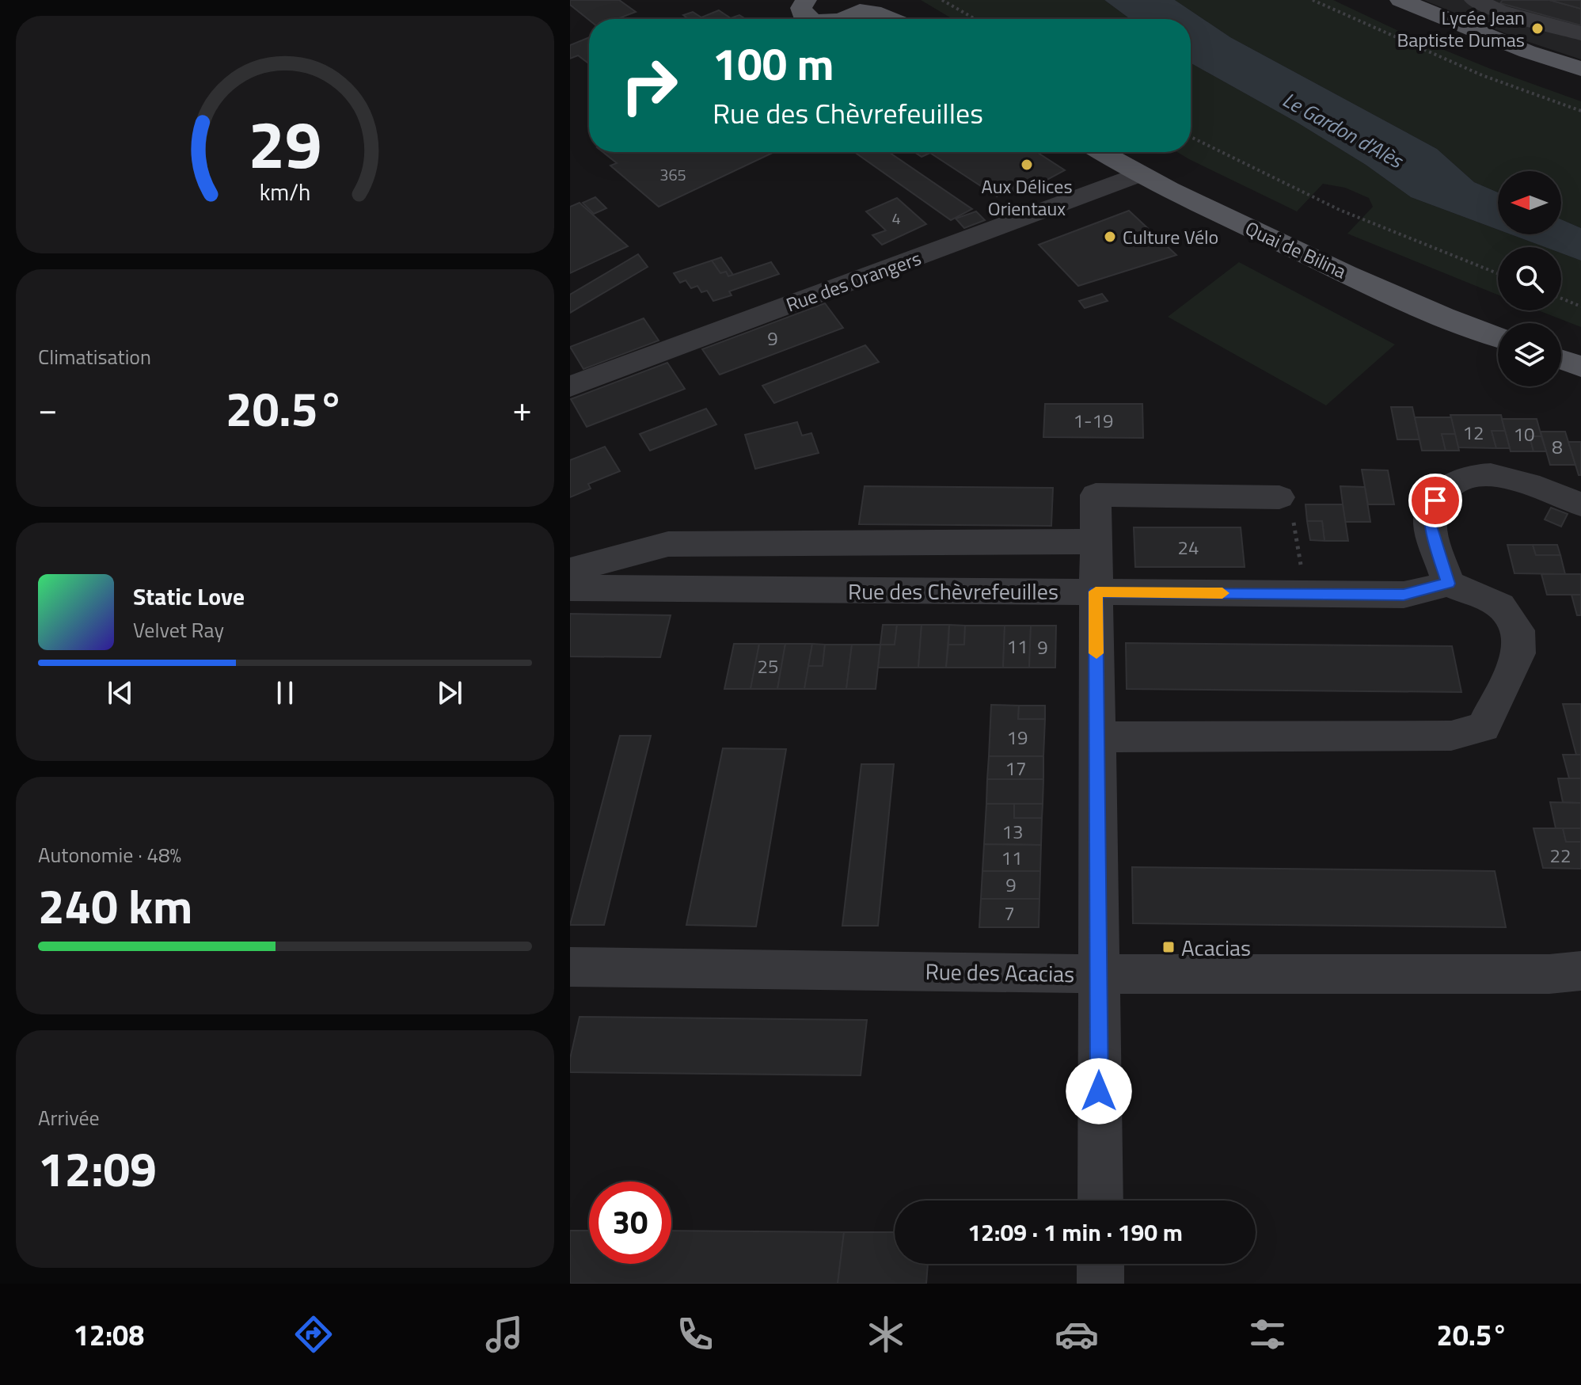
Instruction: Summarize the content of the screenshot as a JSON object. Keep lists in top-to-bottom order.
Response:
{
  "streets": {
    "main road": ["Quai de Bilina"],
    "street": ["Rue des Orangers", "Rue des Chèvrefeuilles", "Rue des Acacias"]
  },
  "crossings": [
    ["Quai de Bilina", "Rue des Orangers"]
  ],
  "water": ["Le Gardon d'Alès"],
  "places": {
    "other": ["Lycée Jean Baptiste Dumas", "Aux Délices Orientaux", "Culture Vélo"],
    "transit": ["Acacias"]
  },
  "house_numbers": [
    "365",
    "4",
    "9",
    "1-19",
    "12",
    "10",
    "8",
    "24",
    "11",
    "9",
    "25",
    "19",
    "17",
    "13",
    "22",
    "11",
    "9",
    "7"
  ],
  "north": "left",
  "page": {
    "turn": ["100 m", "Rue des Chèvrefeuilles"],
    "tile": [
      "Climatisation",
      ["Autonomie · 48%", "240 km"],
      ["Arrivée", "12:09"]
    ],
    "heat": ["−", "20.5°", "+"],
    "song": ["Static Love", "Velvet Ray"],
    "limit": "30",
    "trip": "12:09 · 1 min · 190 m",
    "tabs": ["12:08", "20.5°"],
    "gauge": ["29", "km/h"]
  }
}
